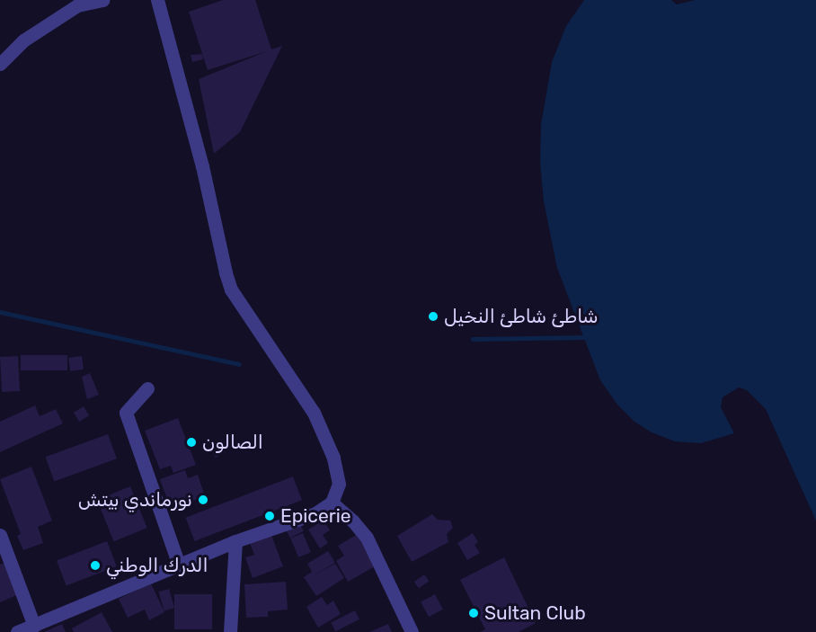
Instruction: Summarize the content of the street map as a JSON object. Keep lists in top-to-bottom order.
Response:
{
  "places": [
    "شاطئ شاطئ النخيل",
    "الصالون",
    "نورماندي بيتش",
    "Epicerie",
    "الدرك الوطني",
    "Sultan Club"
  ]
}
